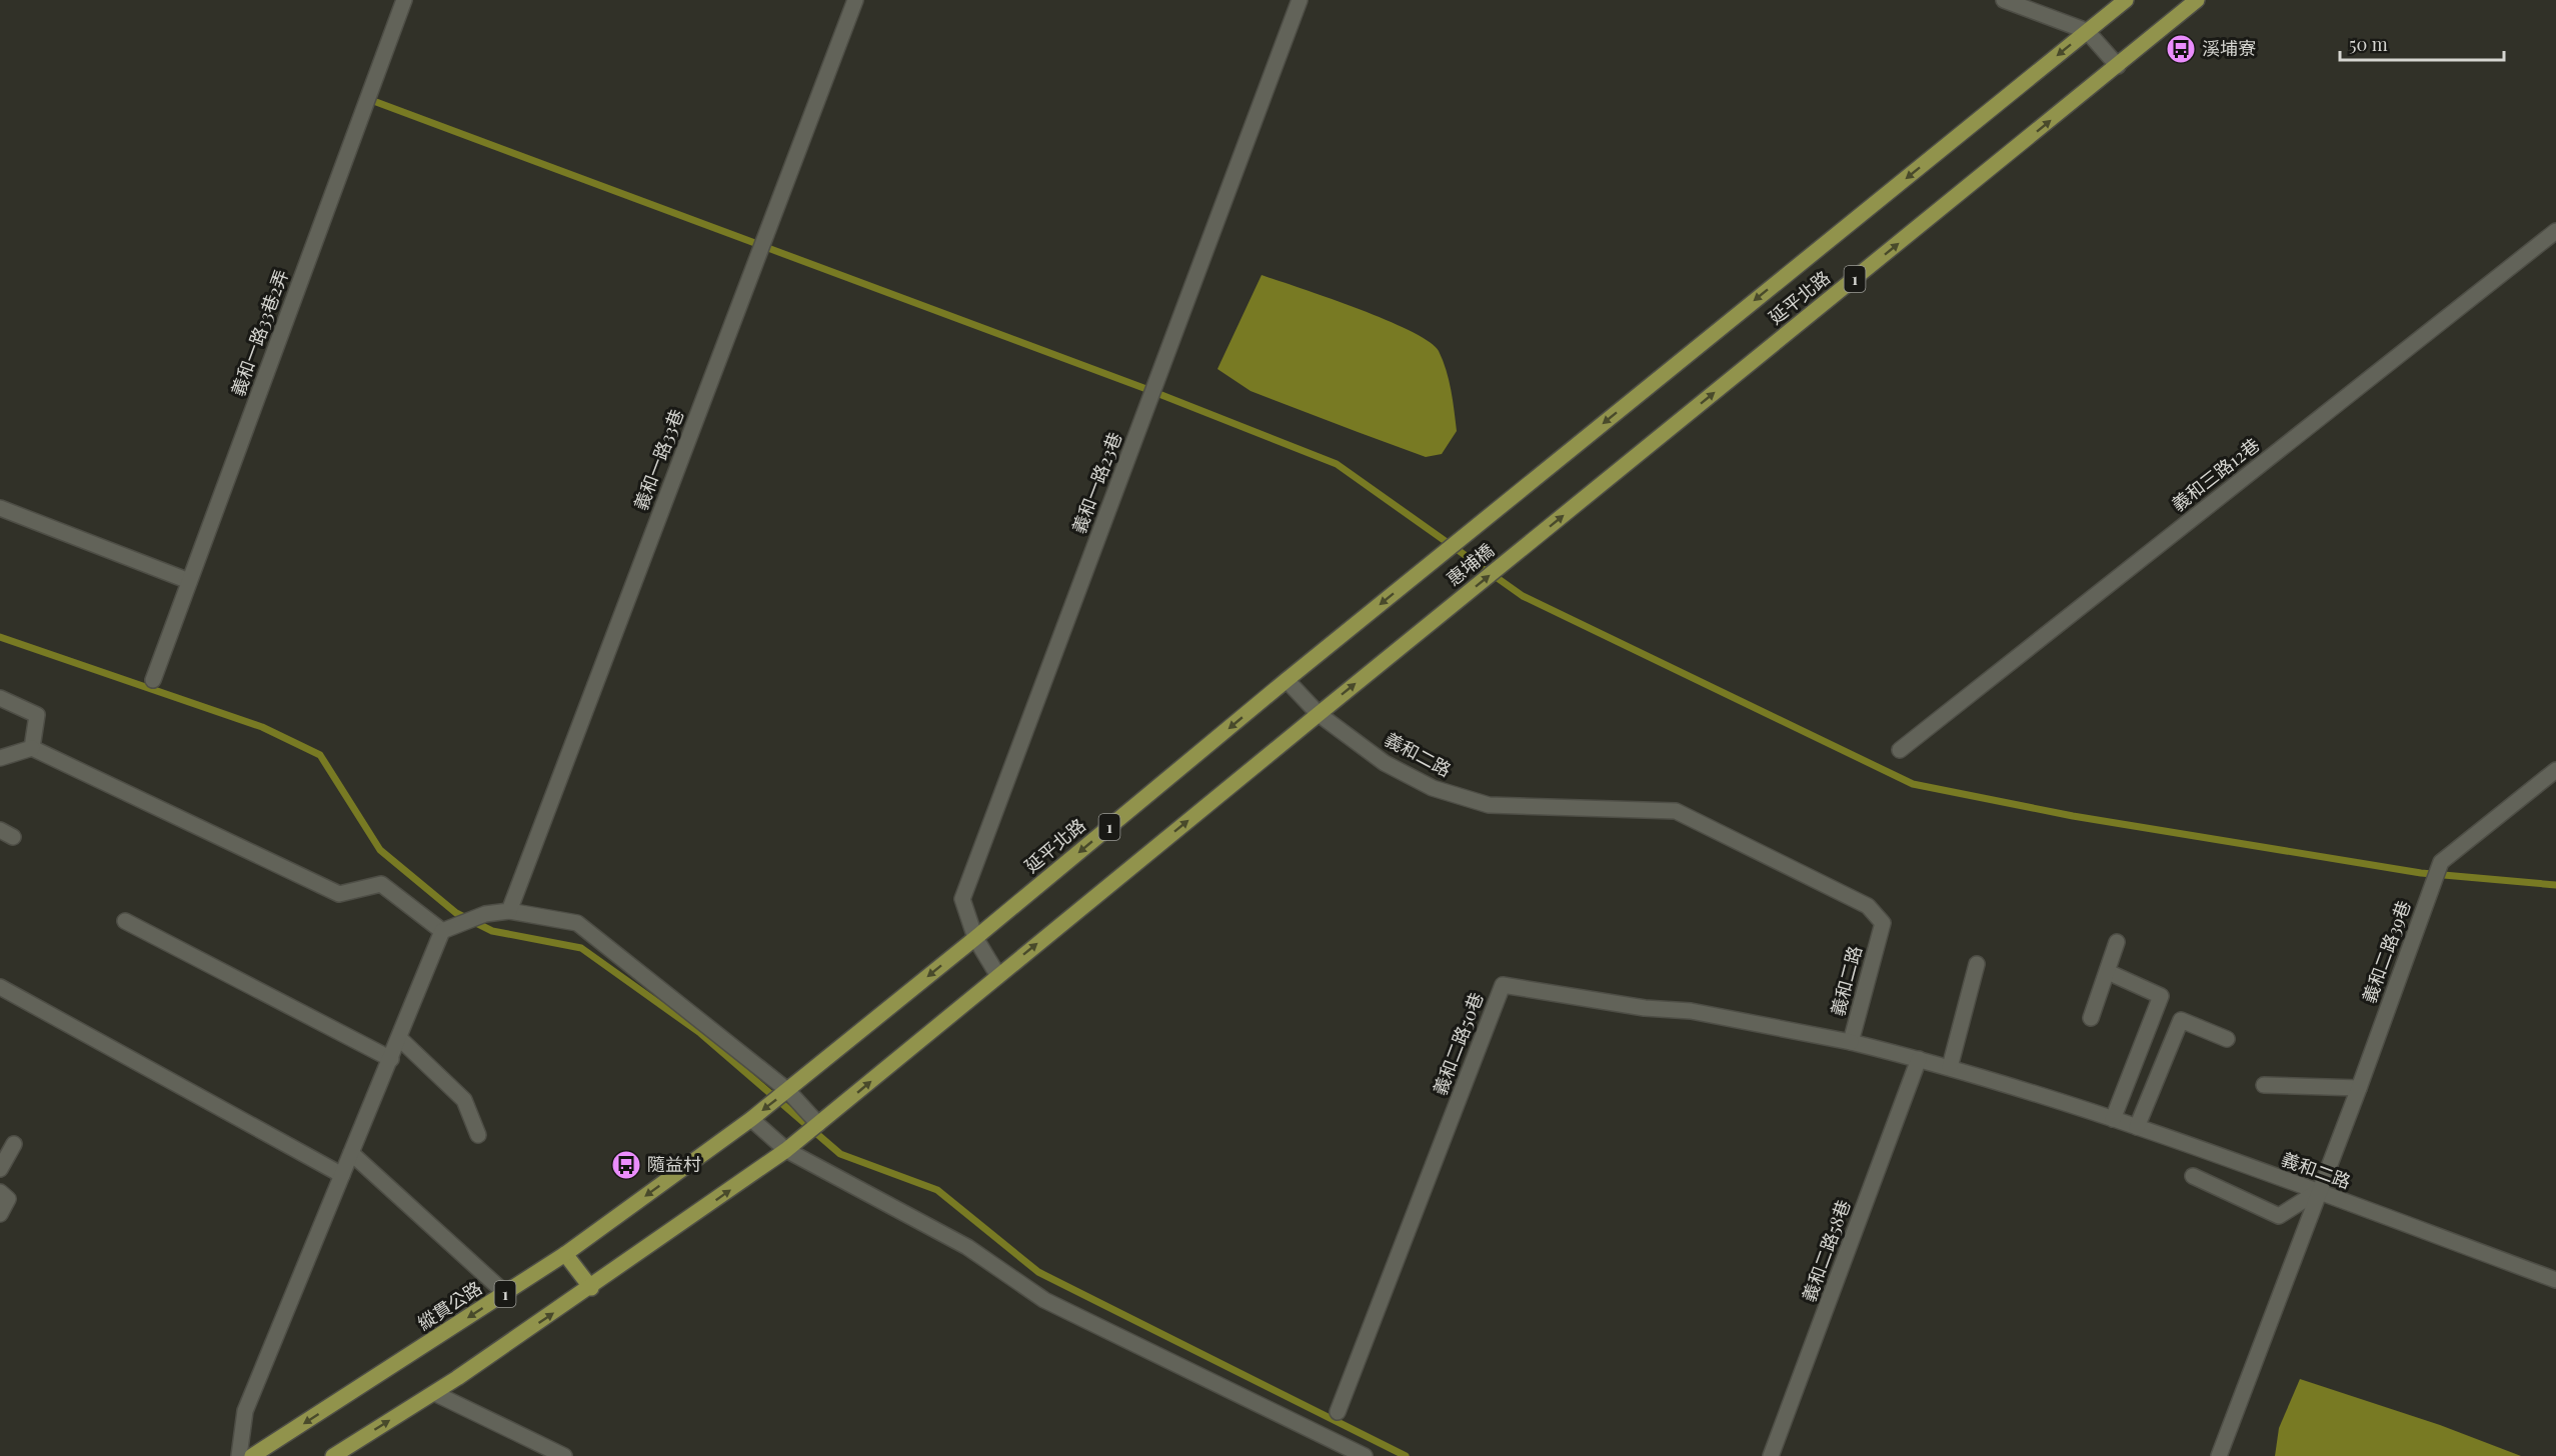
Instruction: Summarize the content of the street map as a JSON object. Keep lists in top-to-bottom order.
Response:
{
  "streets": {
    "main road": [
      "1",
      "延平北路",
      "惠埔橋",
      "縱貫公路"
    ],
    "street": [
      "義和一路33巷2弄",
      "義和一路33巷",
      "義和三路12巷",
      "義和一路23巷",
      "義和二路",
      "義和二路39巷",
      "義和二路50巷",
      "義和二路58巷"
    ]
  },
  "crossings": [
    ["1", "延平北路"],
    ["1", "義和一路23巷"],
    ["1", "惠埔橋"],
    ["1", "義和二路"],
    ["1", "縱貫公路"],
    ["延平北路", "義和一路23巷"],
    ["延平北路", "惠埔橋"],
    ["延平北路", "義和二路"],
    ["惠埔橋", "義和二路"],
    ["義和二路", "義和二路39巷"],
    ["義和二路", "義和二路50巷"],
    ["義和二路", "義和二路58巷"]
  ],
  "one_way": ["惠埔橋"],
  "places": {
    "bus stop": ["溪埔寮", "隨益村"]
  },
  "scale_bar": "50 m"
}
